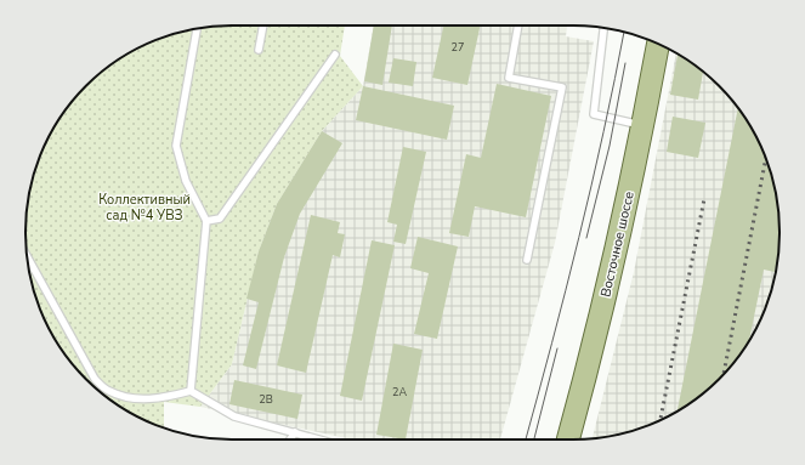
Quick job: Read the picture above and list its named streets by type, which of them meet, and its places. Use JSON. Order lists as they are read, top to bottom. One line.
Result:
{"streets":{"main road":["Восточное шоссе"]},"parks":["Коллективный сад №4 УВЗ"],"house_numbers":["27","2А","2В"]}
